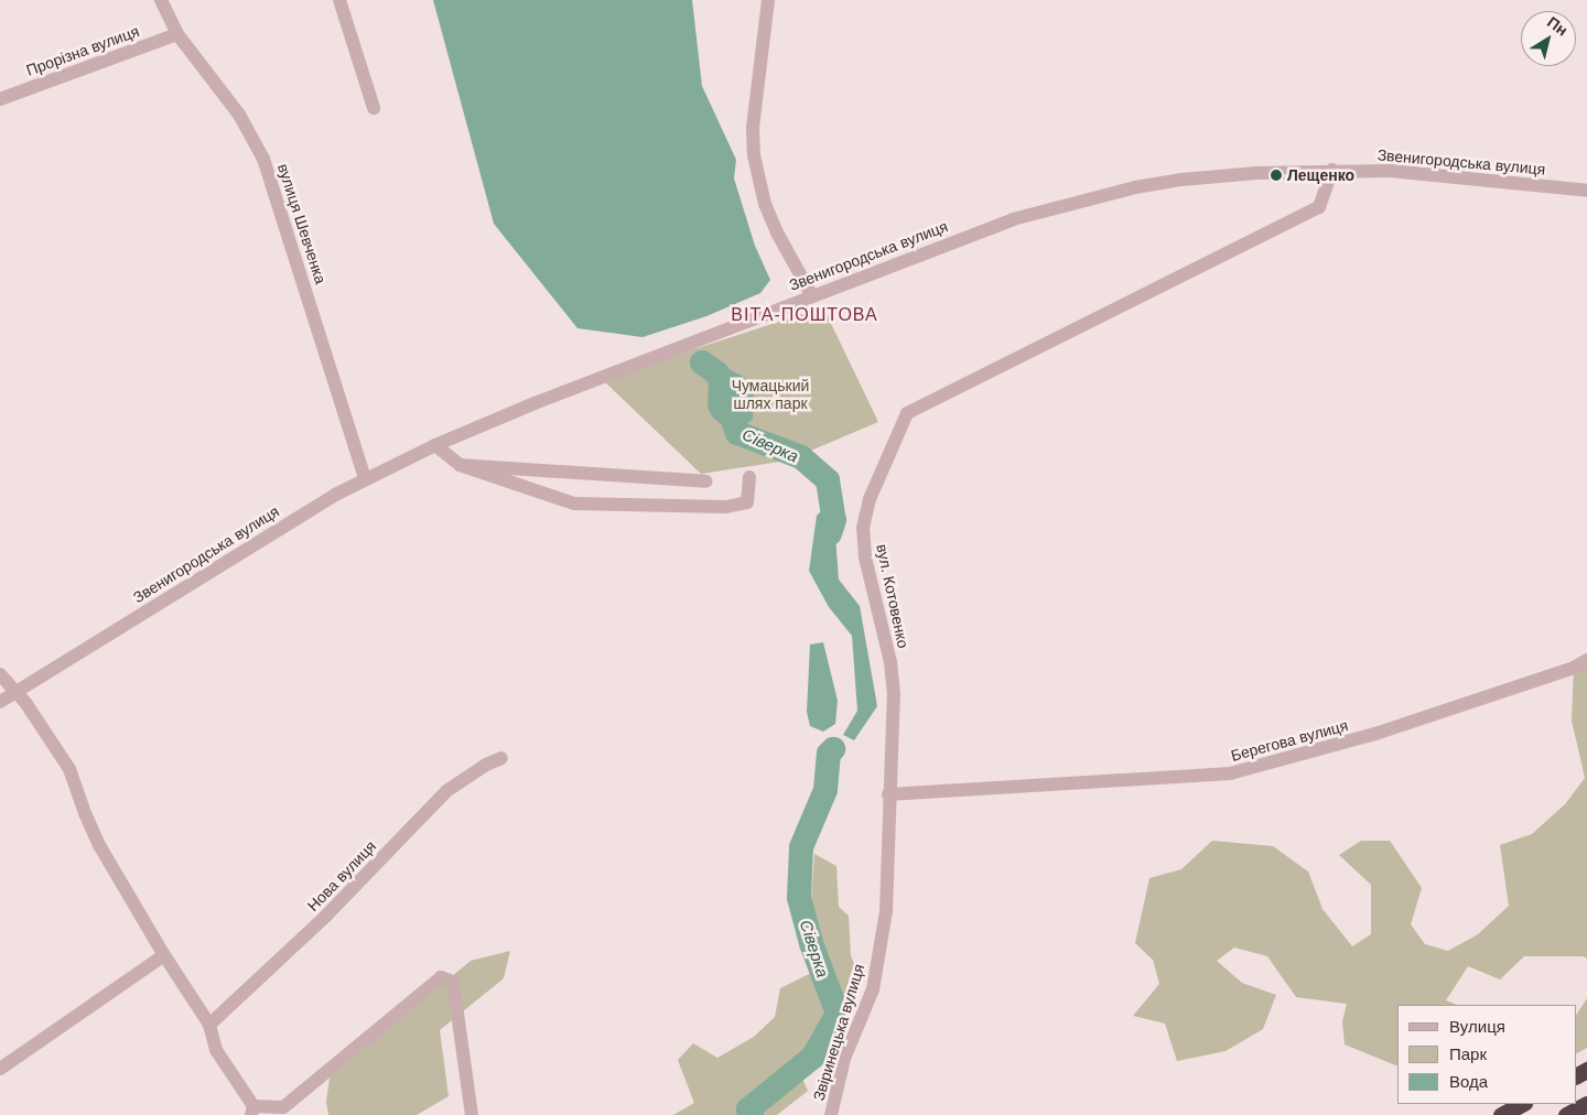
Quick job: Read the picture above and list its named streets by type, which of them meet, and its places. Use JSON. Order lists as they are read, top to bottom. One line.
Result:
{"streets":{"street":["Прорізна вулиця","Звенигородська вулиця","вулиця Шевченка","вул. Котовенко","Берегова вулиця","Нова вулиця","Звіринецька вулиця"]},"crossings":[["Прорізна вулиця","вулиця Шевченка"],["Звенигородська вулиця","вулиця Шевченка"],["Звенигородська вулиця","вул. Котовенко"],["вул. Котовенко","Берегова вулиця"],["вул. Котовенко","Звіринецька вулиця"],["Берегова вулиця","Звіринецька вулиця"]],"districts":["ВІТА-ПОШТОВА"],"water":["Сіверка"],"parks":["Чумацький шлях парк"],"places":["Лещенко"],"legend":["Вулиця","Парк","Вода"],"north":"top right"}
